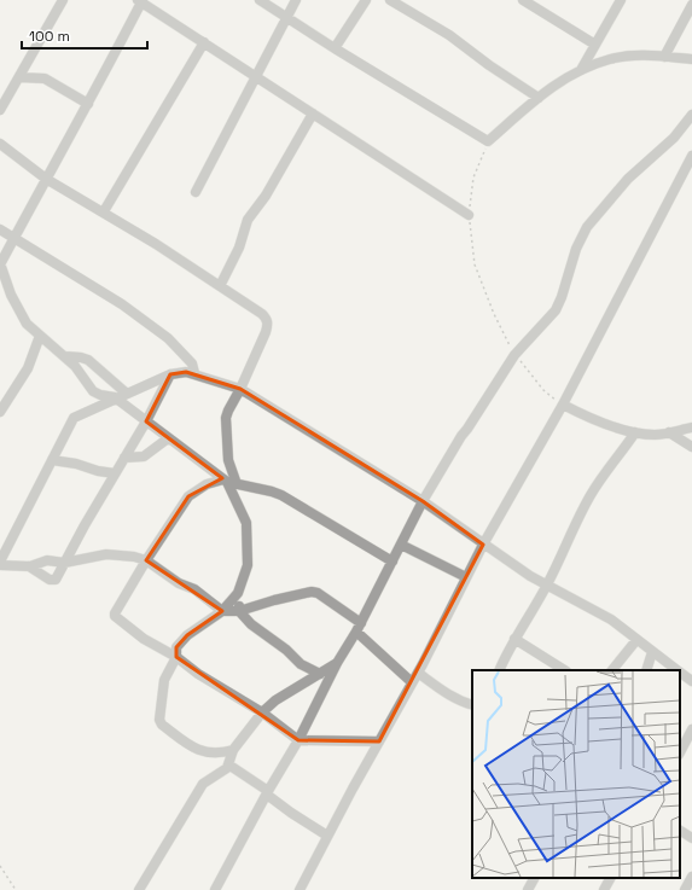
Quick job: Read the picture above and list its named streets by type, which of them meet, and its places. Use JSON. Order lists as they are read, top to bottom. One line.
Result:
{"scale_bar":"100 m"}
